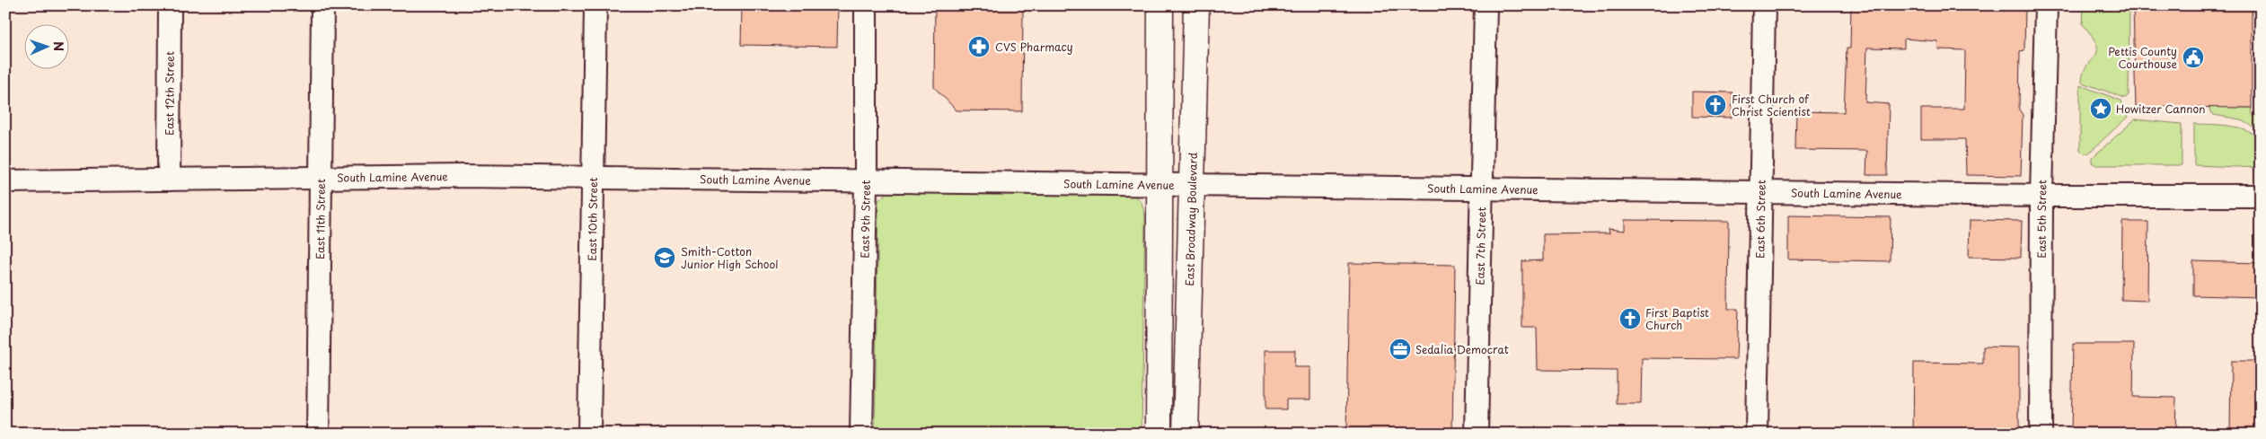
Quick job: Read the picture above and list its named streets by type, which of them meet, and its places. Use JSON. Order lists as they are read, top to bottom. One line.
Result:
{"streets":{"highway":["East Broadway Boulevard"],"street":["East 12th Street","South Lamine Avenue","East 11th Street","East 10th Street","East 5th Street","East 9th Street","East 6th Street","East 7th Street"]},"crossings":[["East 12th Street","South Lamine Avenue"],["South Lamine Avenue","East 11th Street"],["South Lamine Avenue","East 10th Street"],["South Lamine Avenue","East 5th Street"],["South Lamine Avenue","East 9th Street"],["South Lamine Avenue","East Broadway Boulevard"],["South Lamine Avenue","East 6th Street"],["South Lamine Avenue","East 7th Street"]],"places":{"pharmacy":["CVS Pharmacy"],"public building":["Pettis County Courthouse"],"church":["First Church of Christ Scientist","First Baptist Church"],"place":["Howitzer Cannon"],"school or university":["Smith-Cotton Junior High School"],"office":["Sedalia Democrat"]},"north":"right"}
